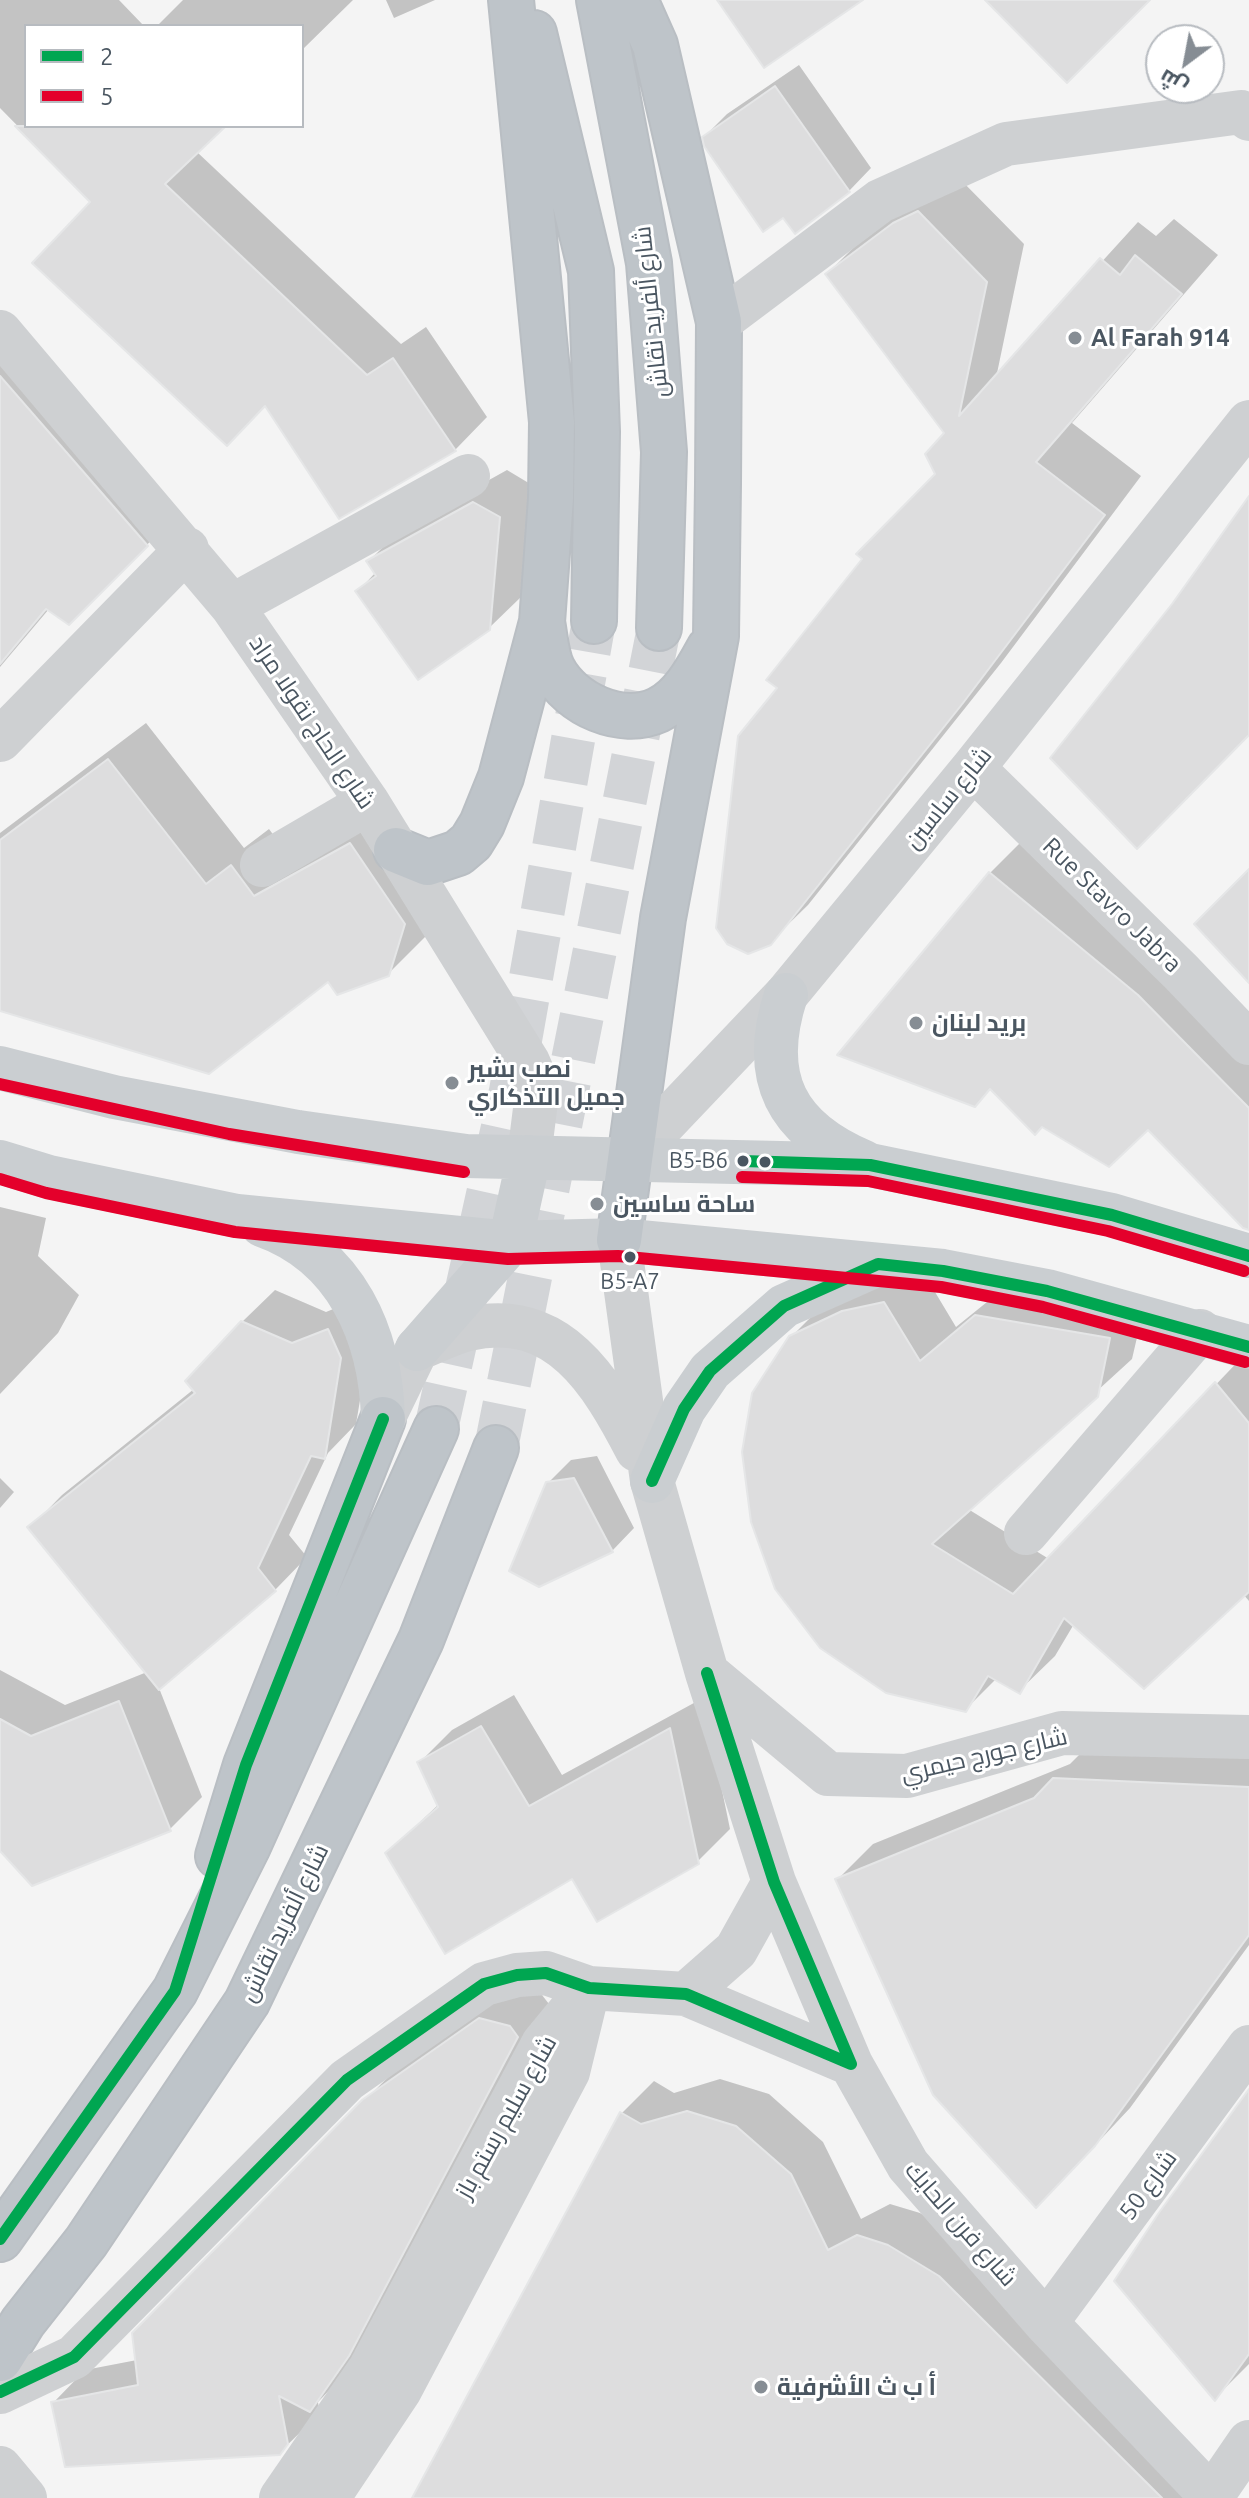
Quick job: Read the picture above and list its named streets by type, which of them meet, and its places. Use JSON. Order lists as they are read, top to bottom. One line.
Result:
{"streets":{"highway":["شارع ألفريد نقاش"],"street":["شارع الحاج نقولا مراد","شارع ساسين","Rue Stavro Jabra","شارع جورج حيمري","شارع سليم رستم باز","شارع 50","شارع فرن الحايك"]},"crossings":[["شارع ساسين","Rue Stavro Jabra"],["شارع جورج حيمري","شارع فرن الحايك"],["شارع 50","شارع فرن الحايك"]],"places":["Al Farah 914","بريد لبنان","نصب بشير جميل التذكاري","B5-B6","ساحة ساسين","B5-A7","أ ب ث الأشرفية"],"lines":["transit line 5","transit line 2"],"legend":["2","5"],"north":"bottom left"}
